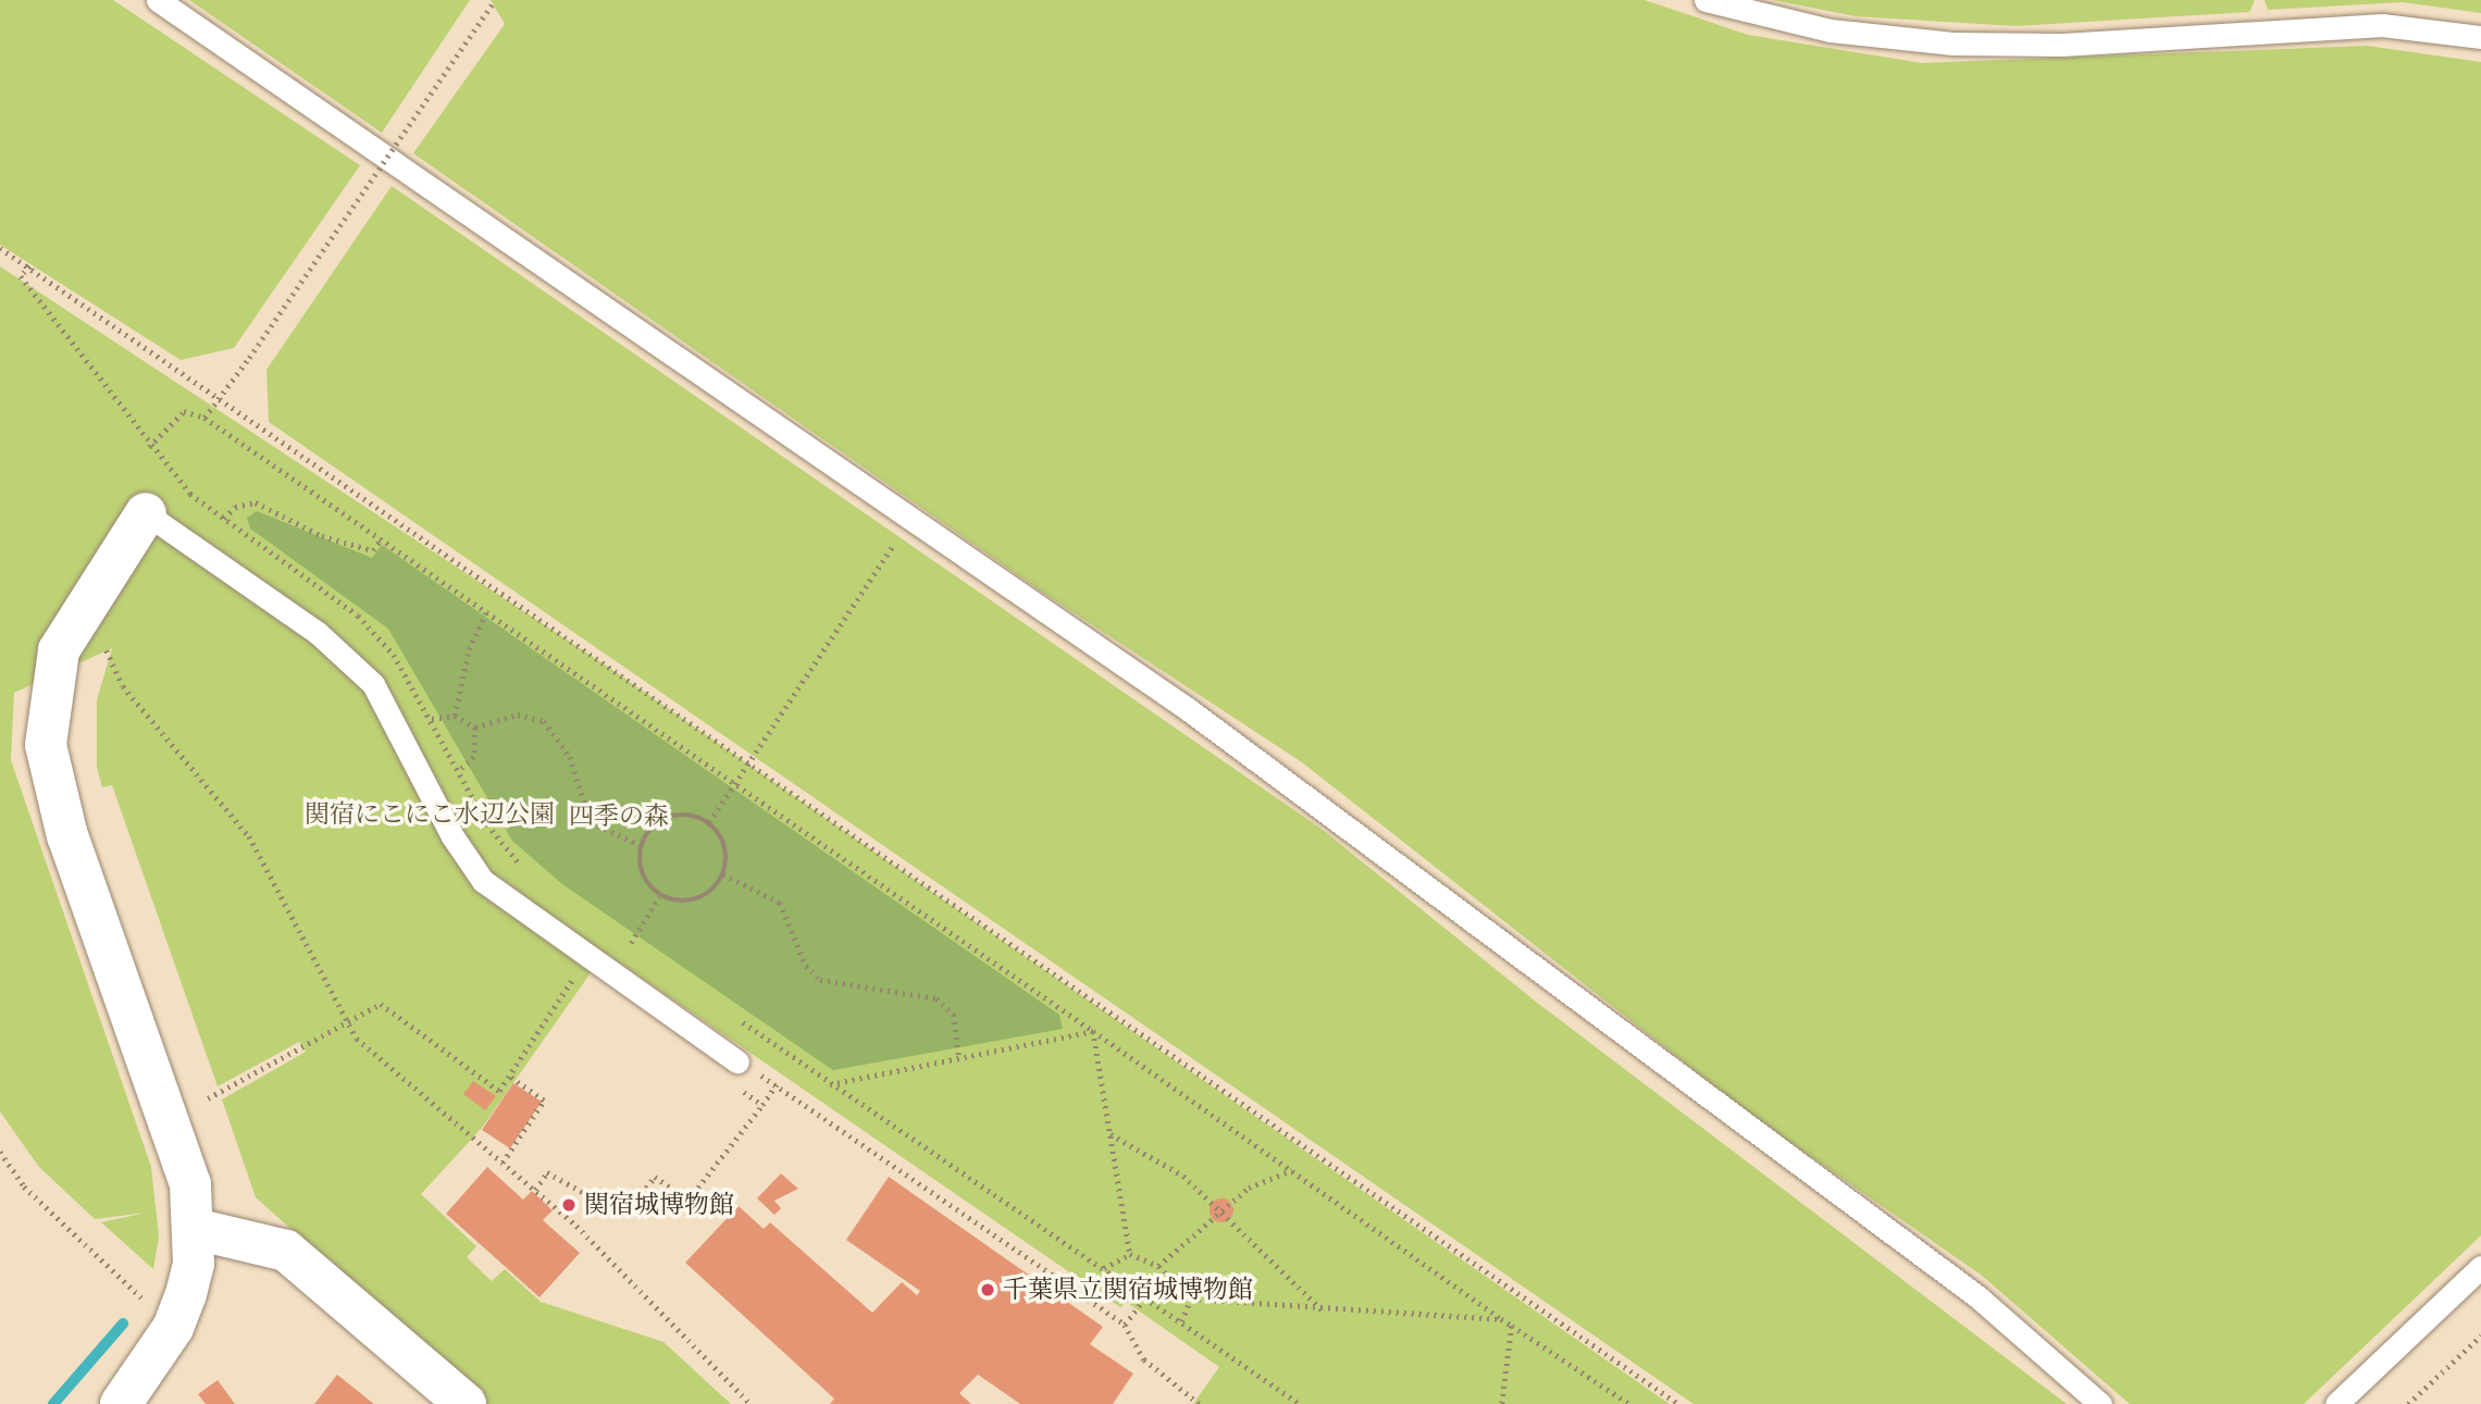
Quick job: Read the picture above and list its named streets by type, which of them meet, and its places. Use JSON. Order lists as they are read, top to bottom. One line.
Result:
{"parks":["関宿にこにこ水辺公園","四季の森"],"places":["関宿城博物館","千葉県立関宿城博物館"]}
